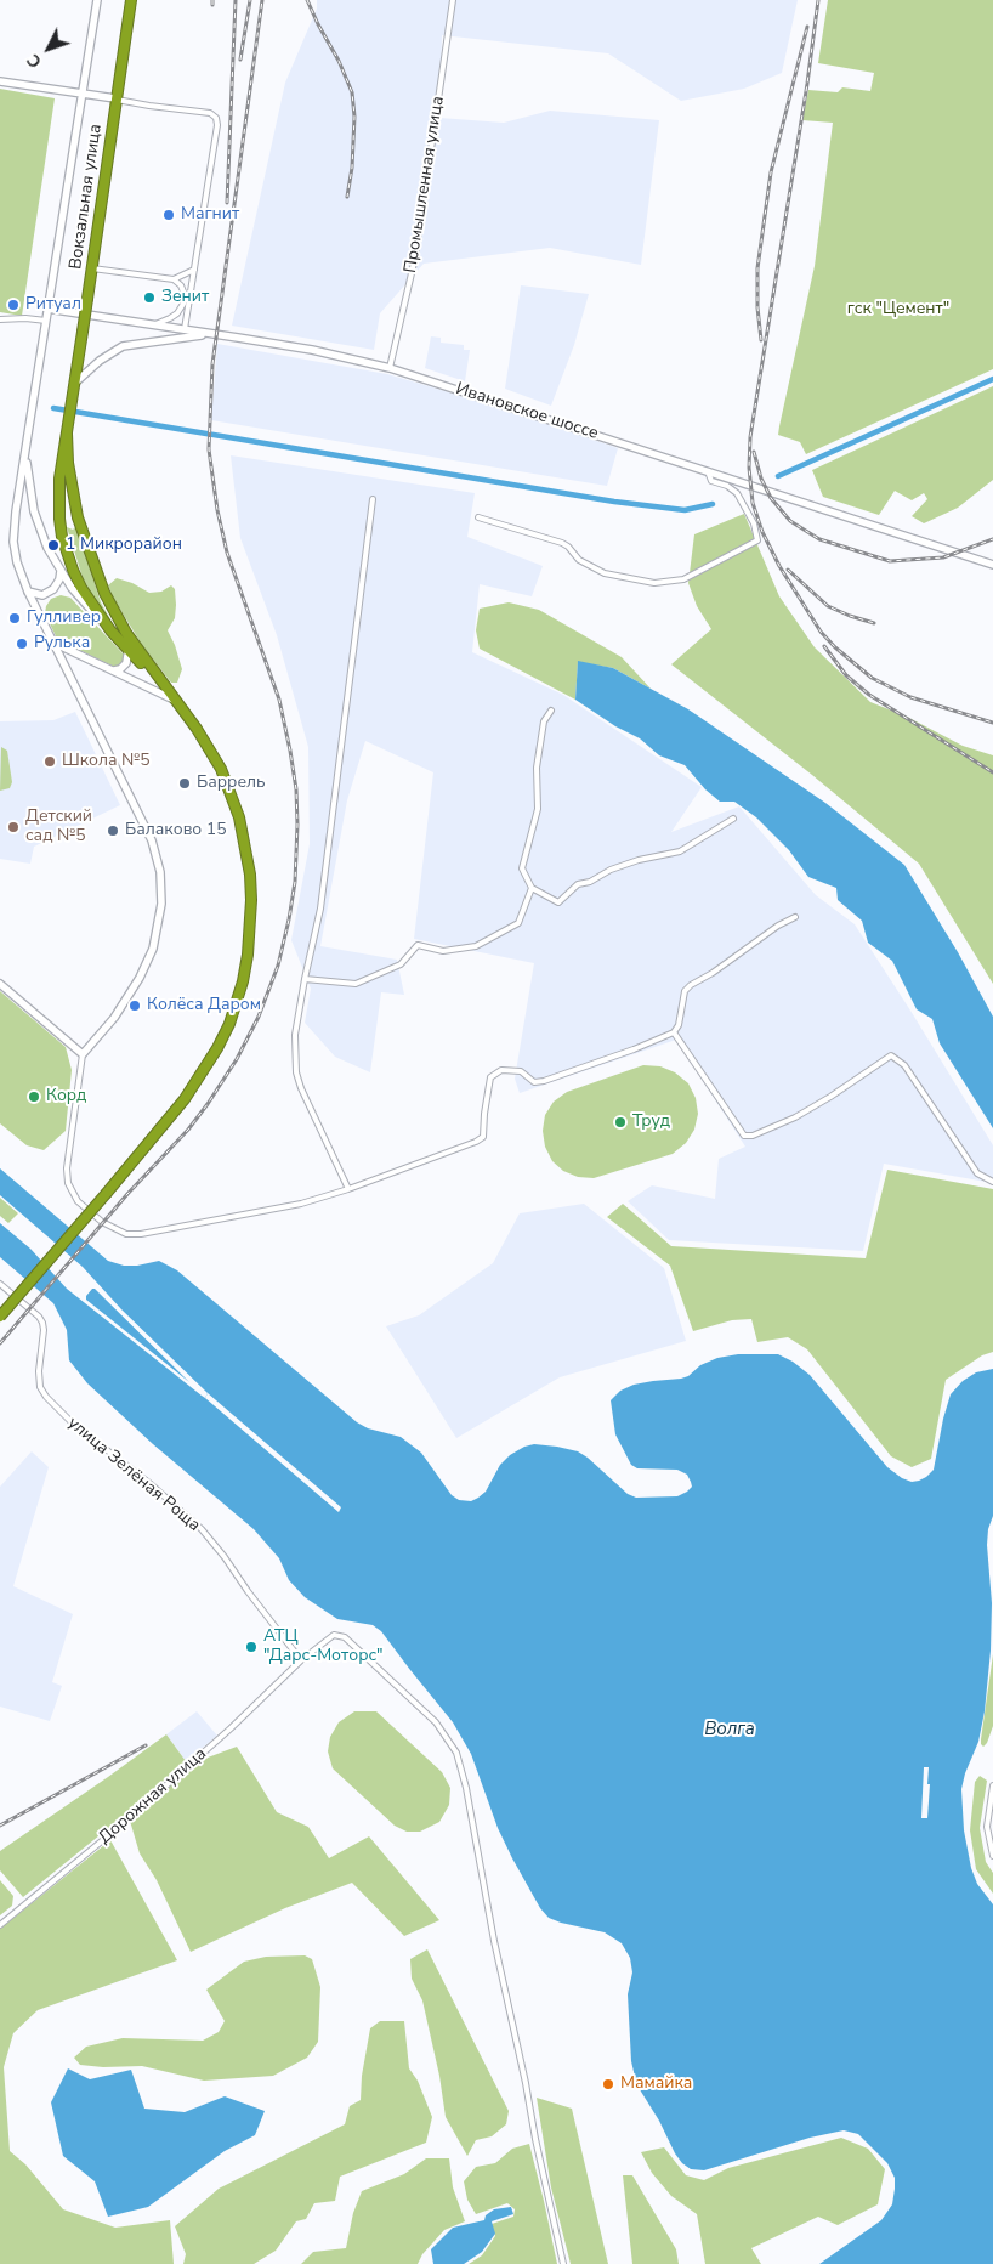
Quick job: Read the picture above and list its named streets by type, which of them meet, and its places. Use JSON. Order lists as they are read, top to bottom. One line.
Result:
{"streets":{"highway":["Вокзальная улица"],"street":["Промышленная улица","Ивановское шоссе","улица Зелёная Роща","Дорожная улица"]},"crossings":[["Промышленная улица","Ивановское шоссе"],["улица Зелёная Роща","Дорожная улица"]],"water":["Волга"],"parks":["гск \"Цемент\""],"places":["Магнит","Зенит","Ритуал","1 Микрорайон","Гулливер","Рулька","Школа №5","Баррель","Детский сад №5","Балаково 15","Колёса Даром","Корд","Труд","АТЦ \"Дарс-Моторс\"","Мамайка"],"north":"bottom left"}
